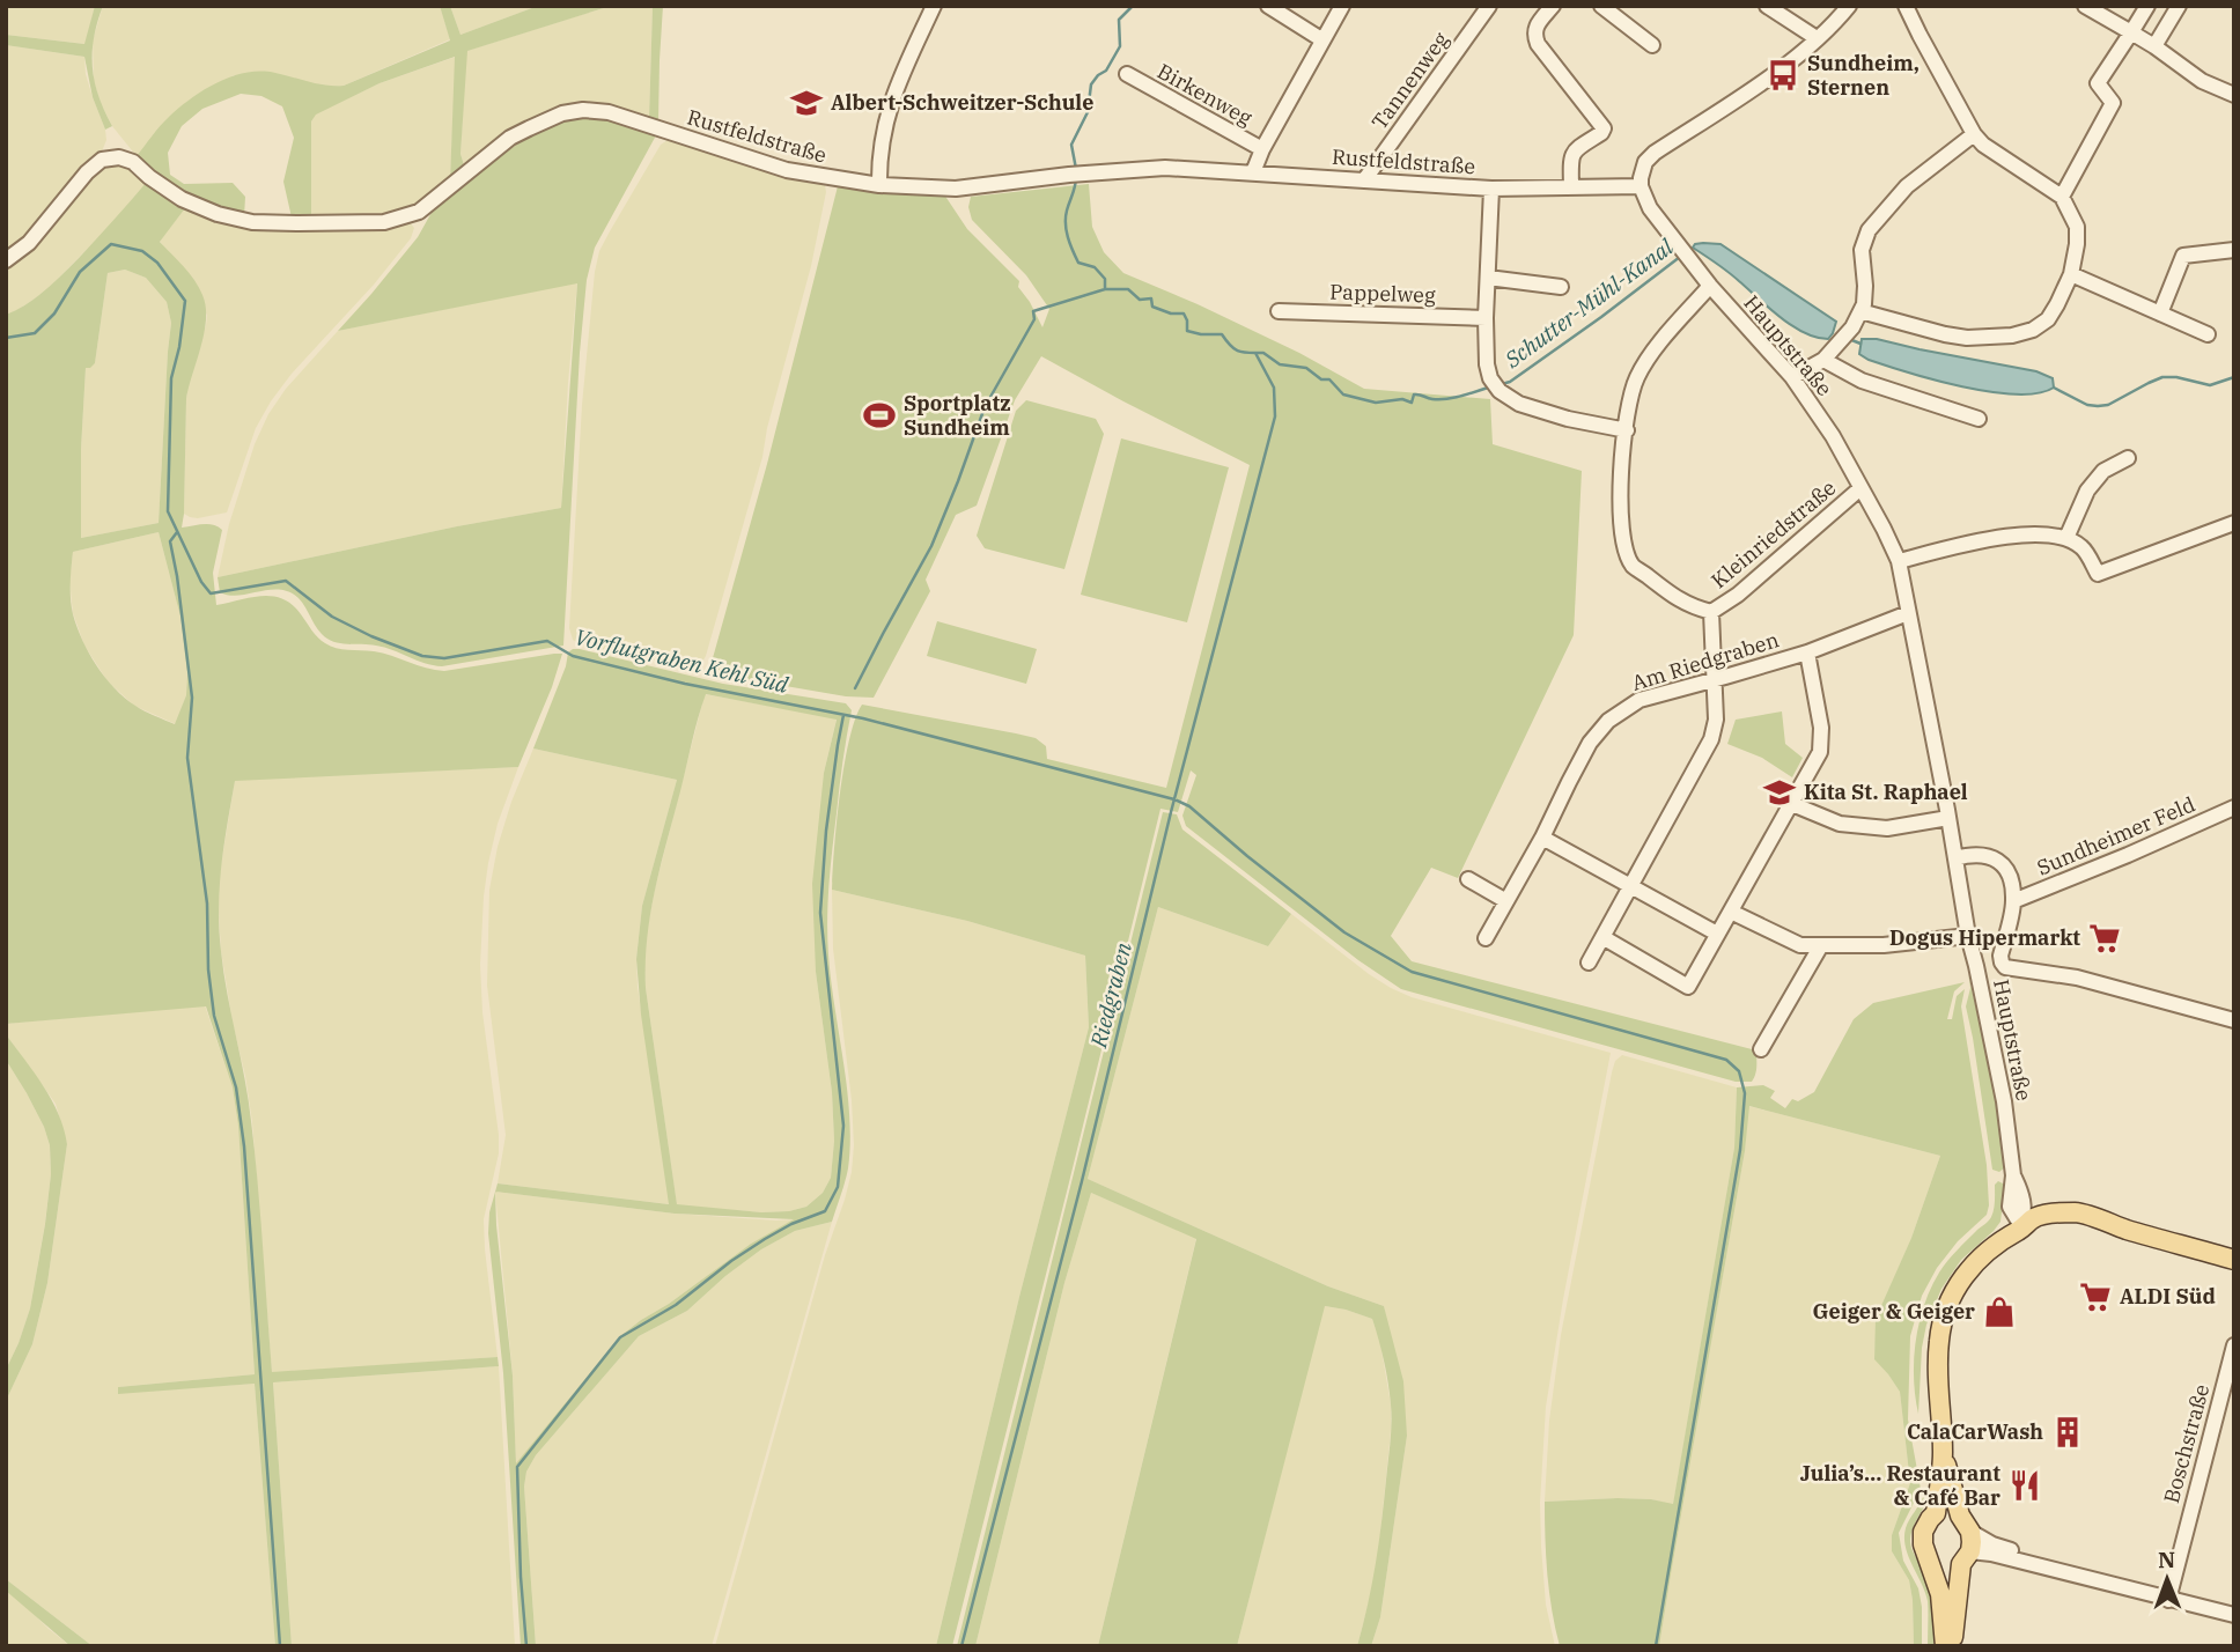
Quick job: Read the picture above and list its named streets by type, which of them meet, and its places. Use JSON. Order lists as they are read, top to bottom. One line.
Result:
{"streets":{"street":["Tannenweg","Birkenweg","Rustfeldstraße","Pappelweg","Hauptstraße","Kleinriedstraße","Am Riedgraben","Sundheimer Feld","Boschstraße"]},"crossings":[["Tannenweg","Rustfeldstraße"],["Rustfeldstraße","Hauptstraße"],["Hauptstraße","Kleinriedstraße"],["Hauptstraße","Am Riedgraben"],["Kleinriedstraße","Am Riedgraben"]],"water":["Schutter-Mühl-Kanal","Vorflutgraben Kehl Süd","Riedgraben"],"places":{"bus stop":["Sundheim, Sternen"],"school or university":["Albert-Schweitzer-Schule","Kita St. Raphael"],"sports":["Sportplatz Sundheim"],"supermarket":["Dogus Hipermarkt","ALDI Süd"],"shop":["Geiger & Geiger"],"building":["CalaCarWash"],"restaurant":["Julia’s… Restaurant & Café Bar"]},"north":"top"}
